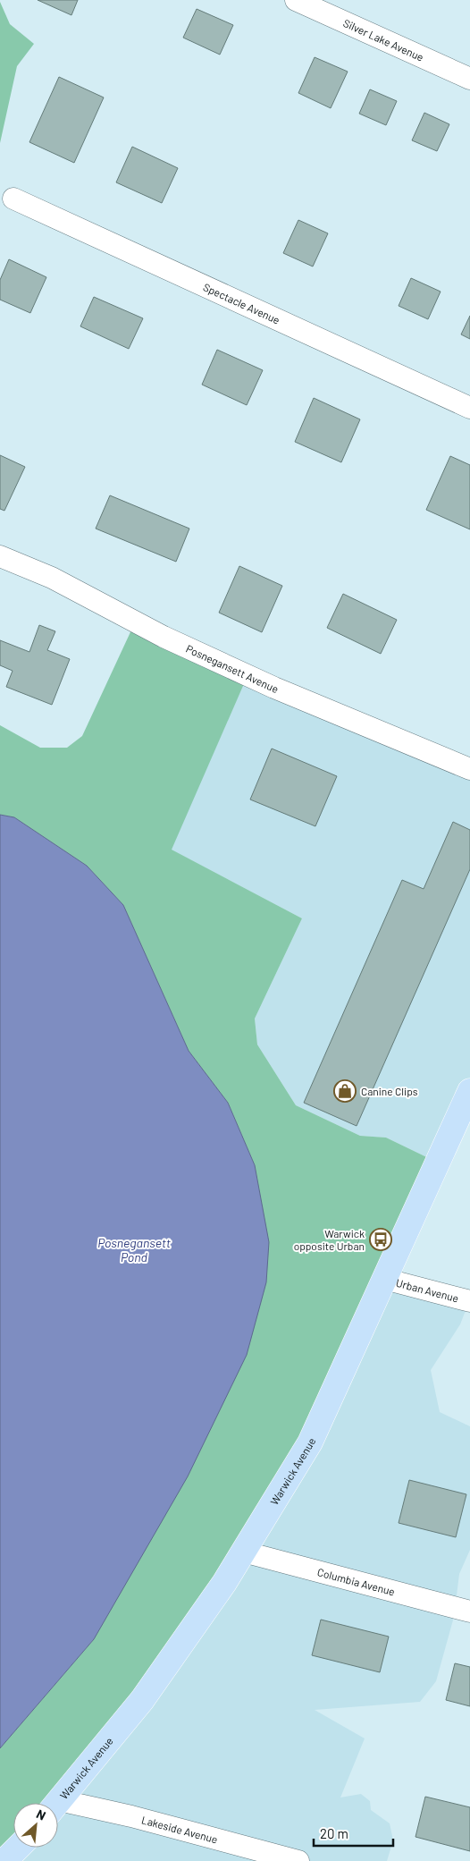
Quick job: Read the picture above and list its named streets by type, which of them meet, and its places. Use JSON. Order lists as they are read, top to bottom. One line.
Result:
{"streets":{"main road":["Warwick Avenue"],"street":["Silver Lake Avenue","Spectacle Avenue","Posnegansett Avenue","Urban Avenue","Columbia Avenue","Lakeside Avenue"]},"crossings":[["Urban Avenue","Warwick Avenue"],["Warwick Avenue","Columbia Avenue"]],"water":["Posnegansett Pond"],"places":{"shop":["Canine Clips"],"bus stop":["Warwick opposite Urban"]},"scale_bar":"20 m","north":"top right"}
